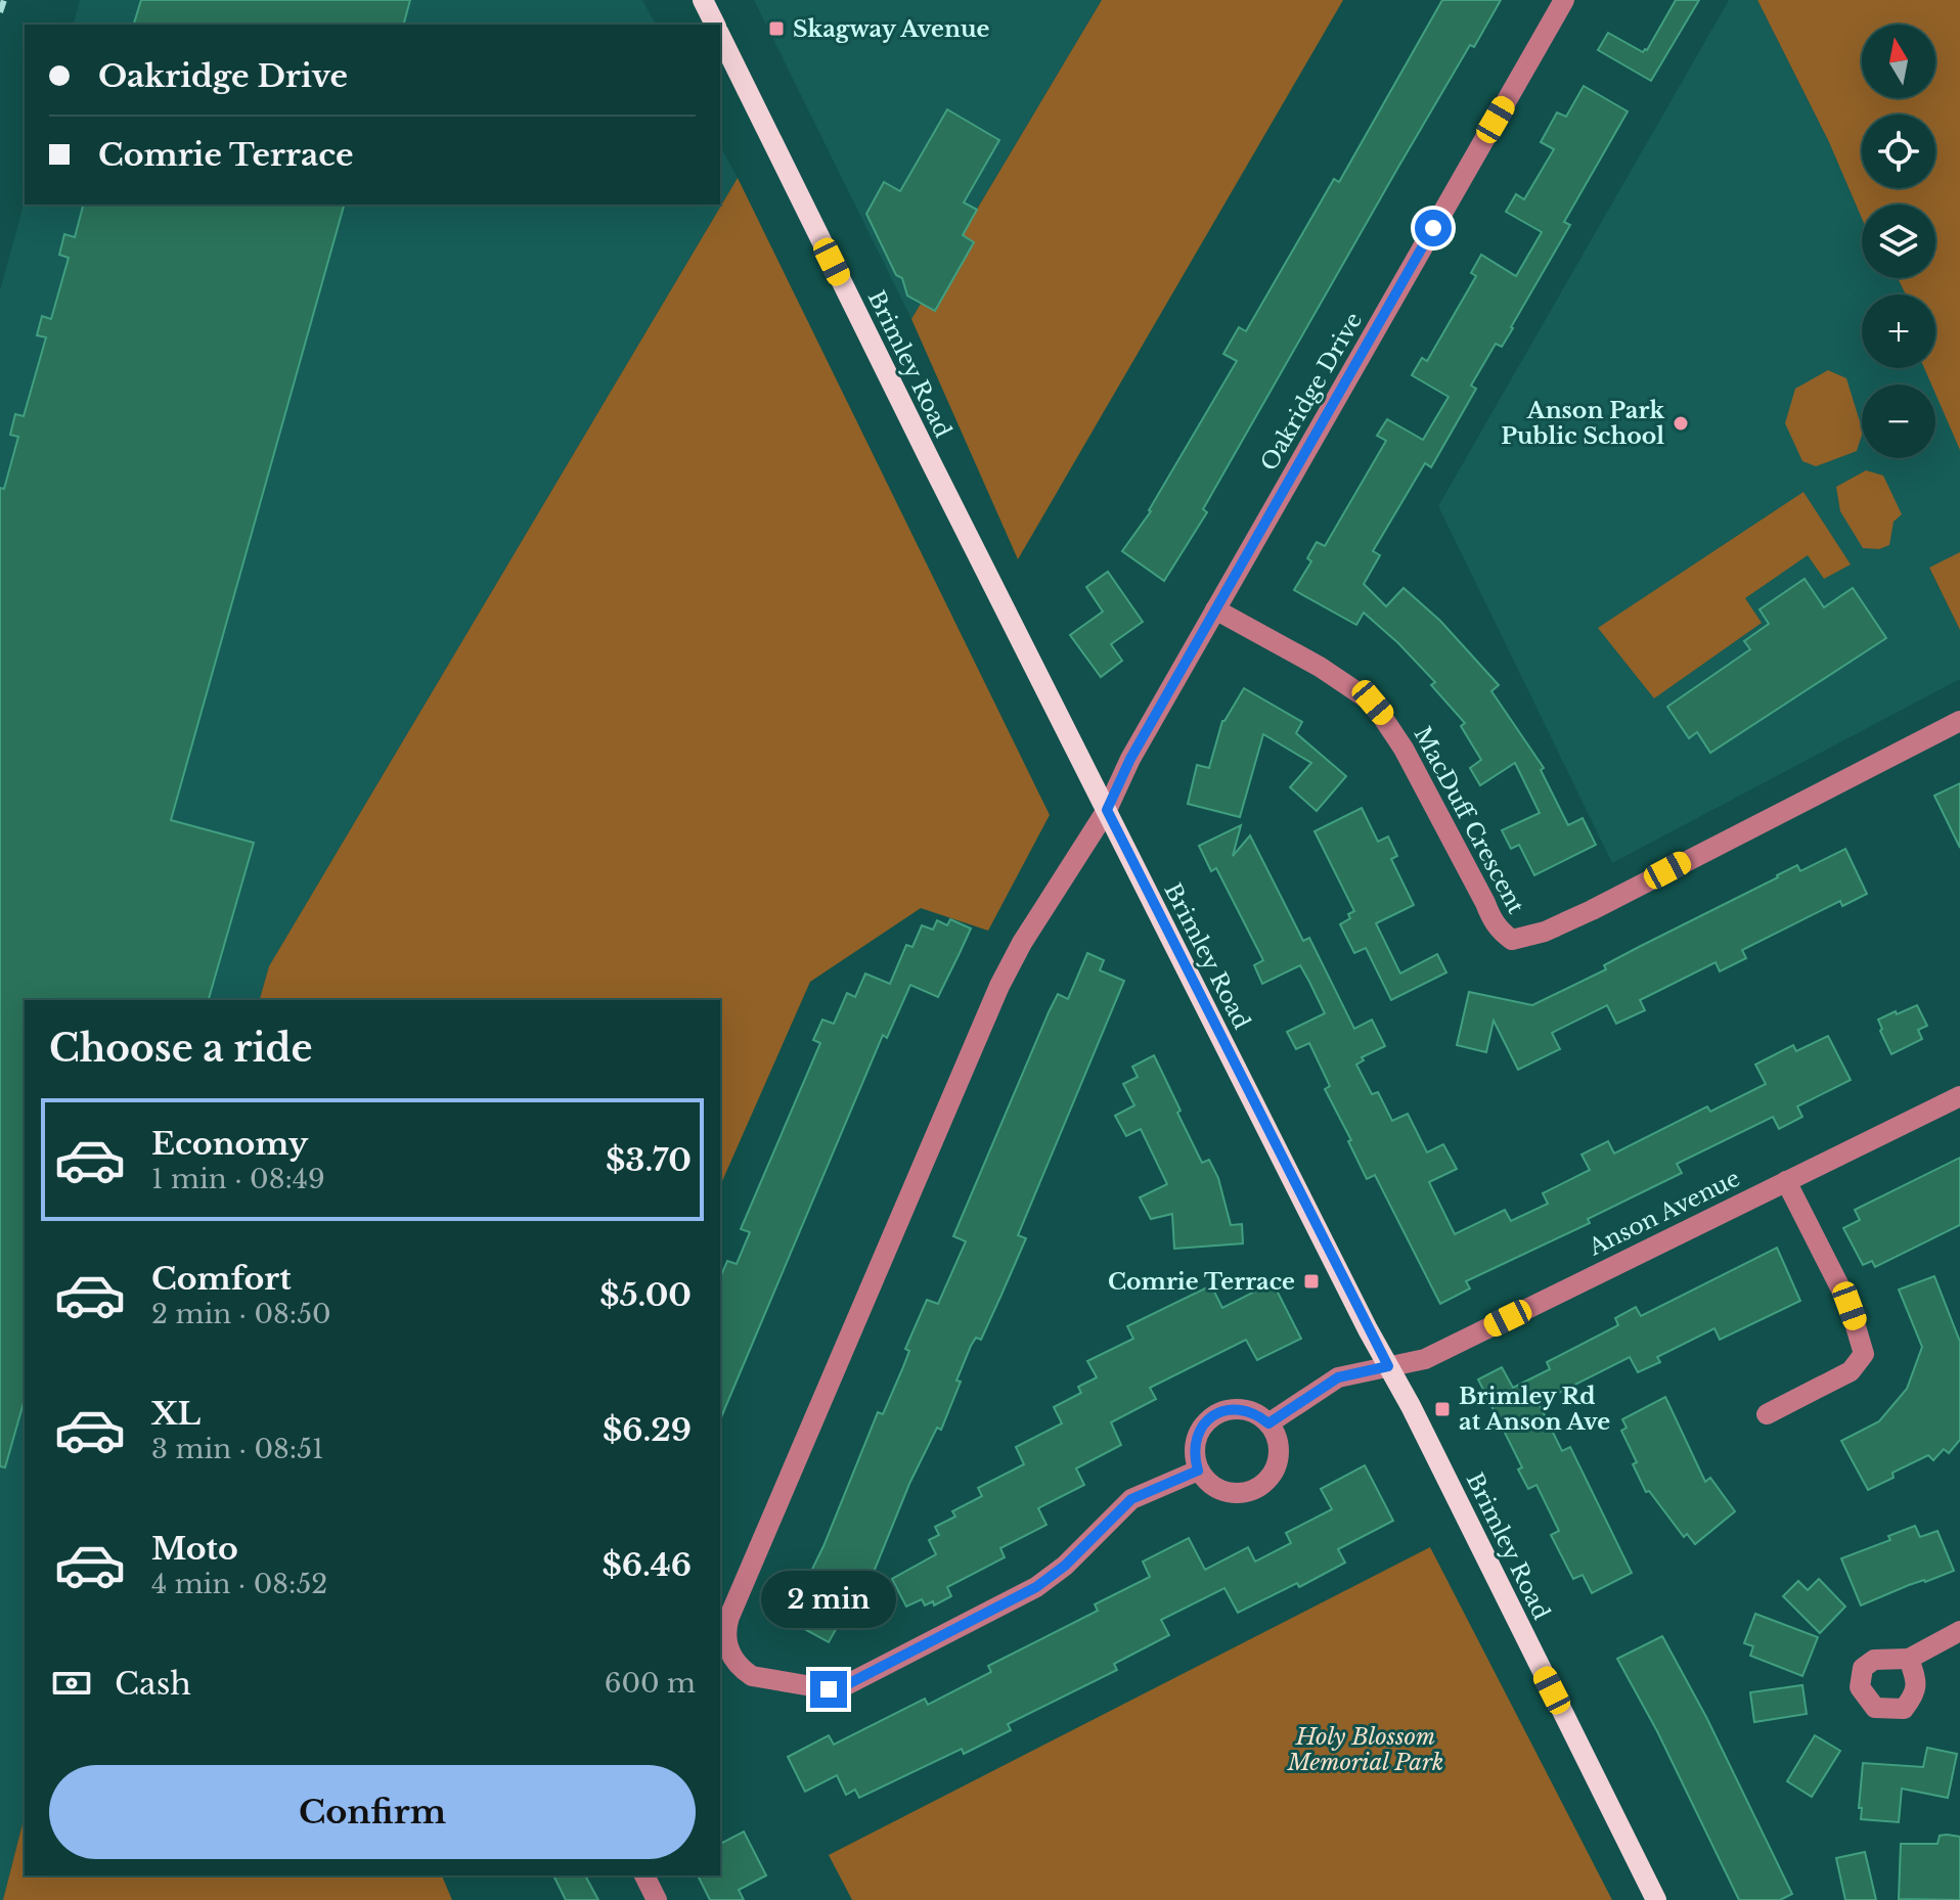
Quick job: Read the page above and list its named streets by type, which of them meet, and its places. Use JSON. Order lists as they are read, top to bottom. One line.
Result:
{"streets":{"main road":["Brimley Road"],"street":["Oakridge Drive","MacDuff Crescent","Anson Avenue"]},"crossings":[["Brimley Road","Oakridge Drive"],["Brimley Road","Anson Avenue"],["Oakridge Drive","MacDuff Crescent"]],"parks":["Holy Blossom Memorial Park"],"places":{"transit":["Skagway Avenue","Comrie Terrace","Brimley Rd at Anson Ave"],"other":["Anson Park Public School"]},"north":"top","page":{"map_buttons":["+","−"],"banner":["Oakridge Drive","Comrie Terrace"],"heading":"Choose a ride","list":[{"name":"Economy","note":"1 min · 08:49","value":"$3.70"},{"name":"Comfort","note":"2 min · 08:50","value":"$5.00"},{"name":"XL","note":"3 min · 08:51","value":"$6.29"},{"name":"Moto","note":"4 min · 08:52","value":"$6.46"}],"bubble":"2 min","pay":["Cash","600 m"],"buttons":"Confirm"}}
